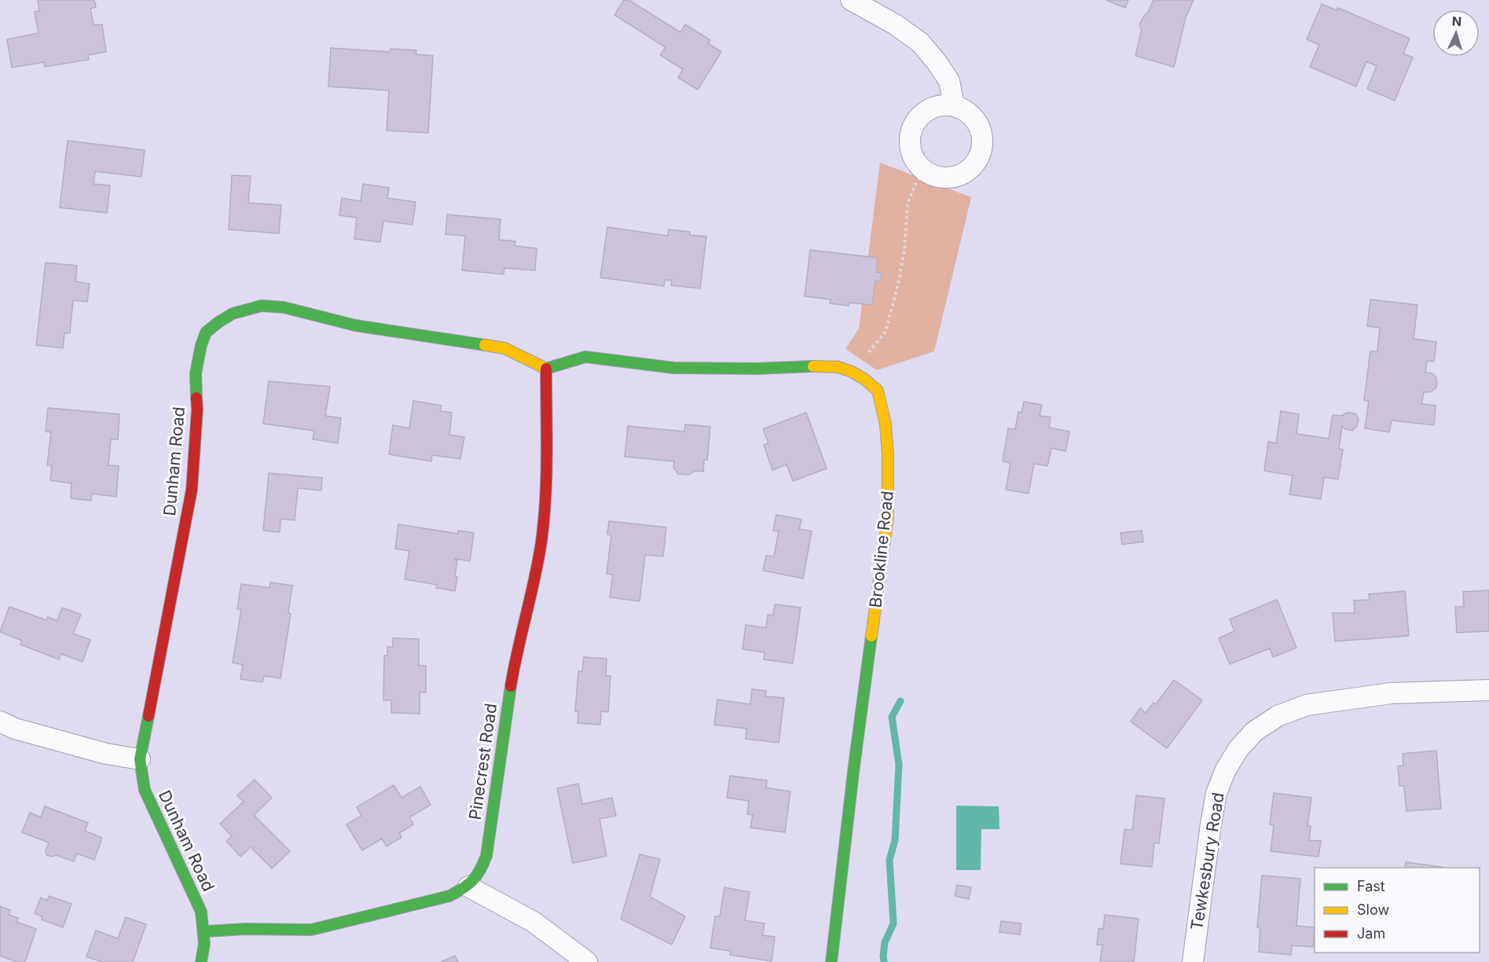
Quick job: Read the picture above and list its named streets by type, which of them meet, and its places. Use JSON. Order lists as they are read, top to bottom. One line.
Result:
{"streets":{"street":["Dunham Road","Brookline Road","Pinecrest Road","Tewkesbury Road"]},"crossings":[["Dunham Road","Brookline Road"],["Dunham Road","Pinecrest Road"],["Brookline Road","Pinecrest Road"]],"legend":["Fast","Slow","Jam"],"north":"top"}
